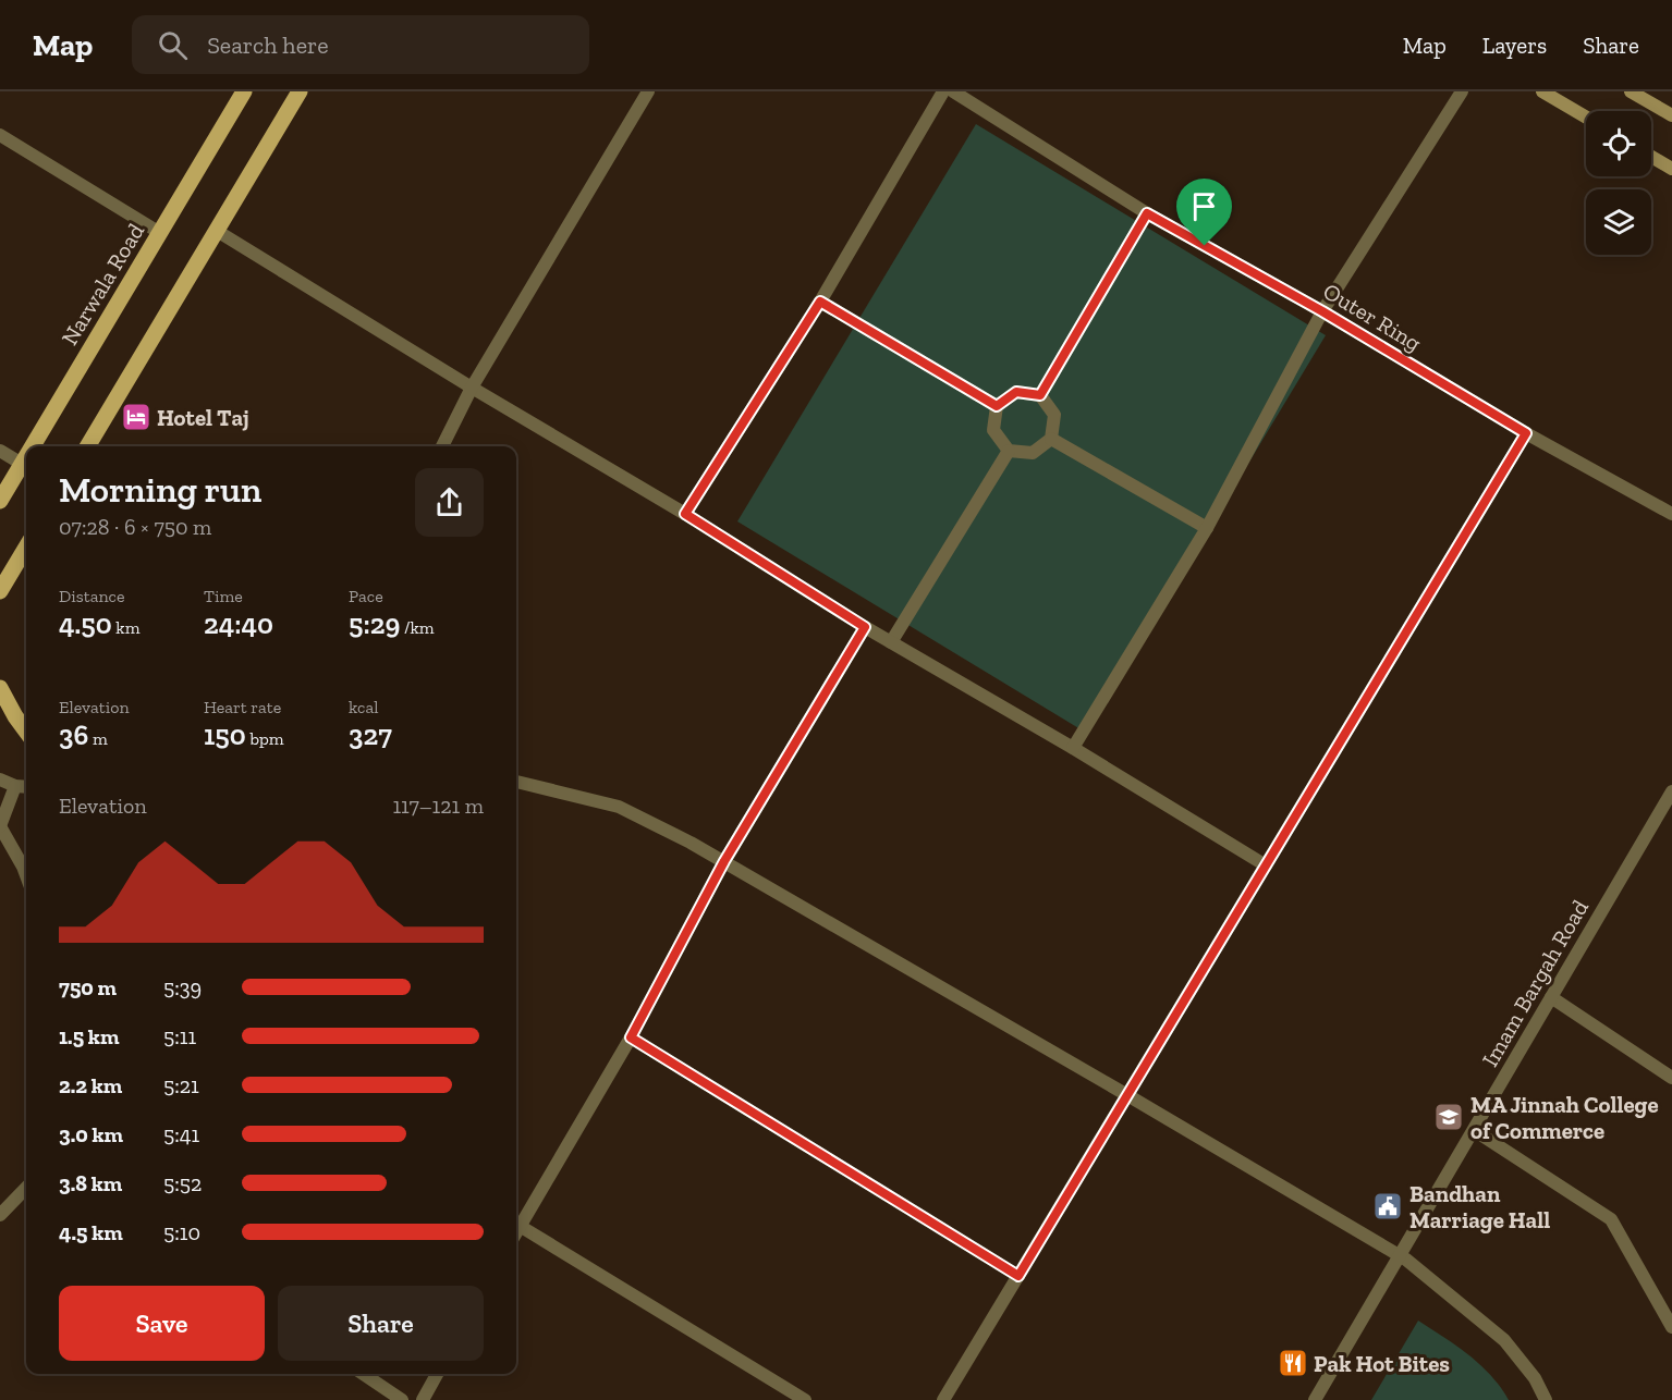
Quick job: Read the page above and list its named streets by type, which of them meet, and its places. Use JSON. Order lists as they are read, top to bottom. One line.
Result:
{"streets":{"main road":["Narwala Road"],"street":["Outer Ring","Imam Bargah Road"]},"places":{"hotel":["Hotel Taj"],"school or university":["MA Jinnah College of Commerce"],"public building":["Bandhan Marriage Hall"],"restaurant":["Pak Hot Bites"]},"page":{"header":"Map","search":"Search here","nav":["Map","Layers","Share"],"heading":["Morning run","07:28 · 6 × 750 m"],"stats":[["Distance","4.50 km"],["Time","24:40"],["Pace","5:29 /km"],["Elevation","36 m"],["Heart rate","150 bpm"],["kcal","327"]],"chart":["Elevation","117–121 m"],"list":[{"name":"750 m","note":"5:39"},{"name":"1.5 km","note":"5:11"},{"name":"2.2 km","note":"5:21"},{"name":"3.0 km","note":"5:41"},{"name":"3.8 km","note":"5:52"},{"name":"4.5 km","note":"5:10"}],"buttons":["Save","Share"]}}
